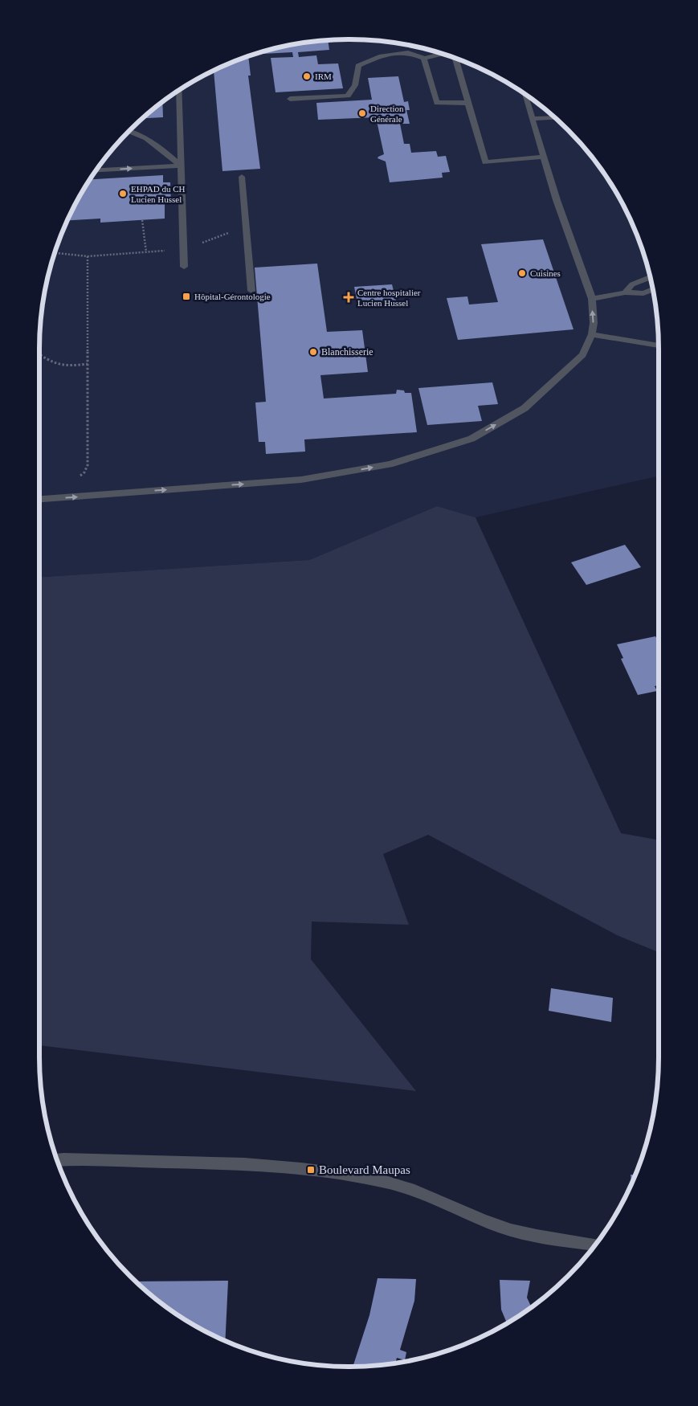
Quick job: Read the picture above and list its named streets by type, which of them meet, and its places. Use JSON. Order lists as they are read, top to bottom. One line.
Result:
{"places":{"other":["IRM","Direction Générale","EHPAD du CH Lucien Hussel","Cuisines","Blanchisserie"],"transit":["Hôpital-Gérontologie","Boulevard Maupas"],"health":["Centre hospitalier Lucien Hussel"]}}
